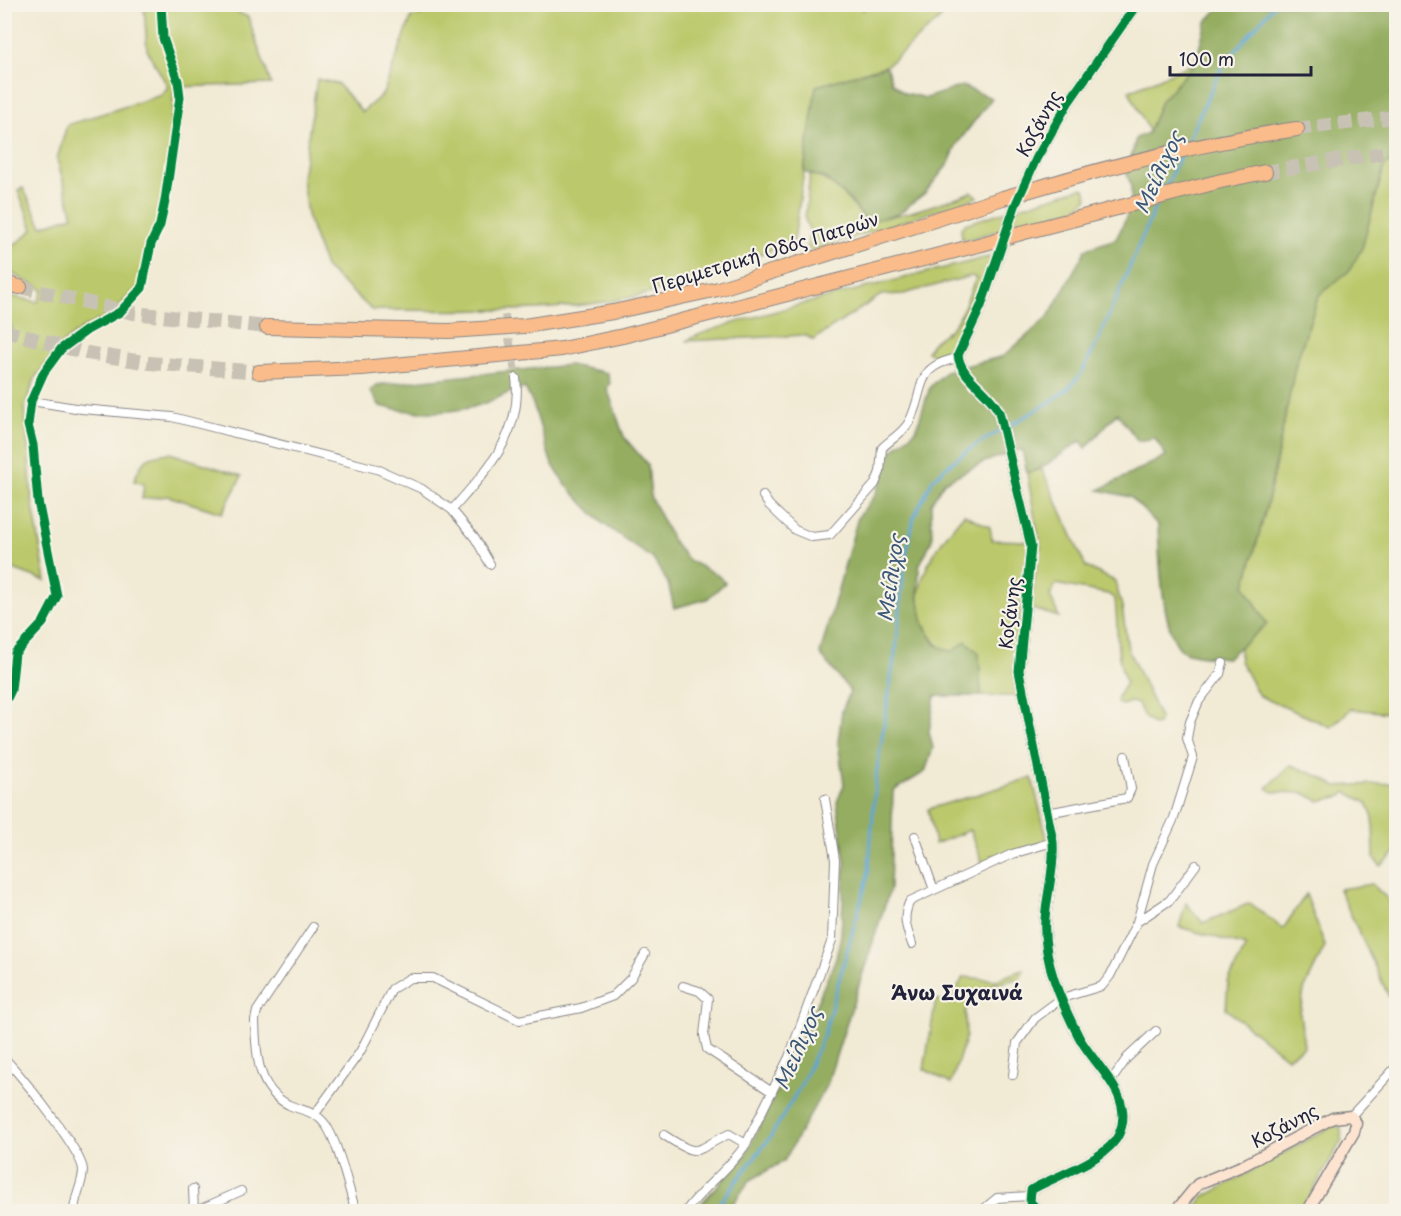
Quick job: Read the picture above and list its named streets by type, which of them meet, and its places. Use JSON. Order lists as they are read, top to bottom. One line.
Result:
{"streets":{"highway":["Περιμετρική Οδός Πατρών"],"street":["Κοζάνης"]},"districts":["Άνω Συχαινά"],"water":["Μείλιχος"],"scale_bar":"100 m"}
